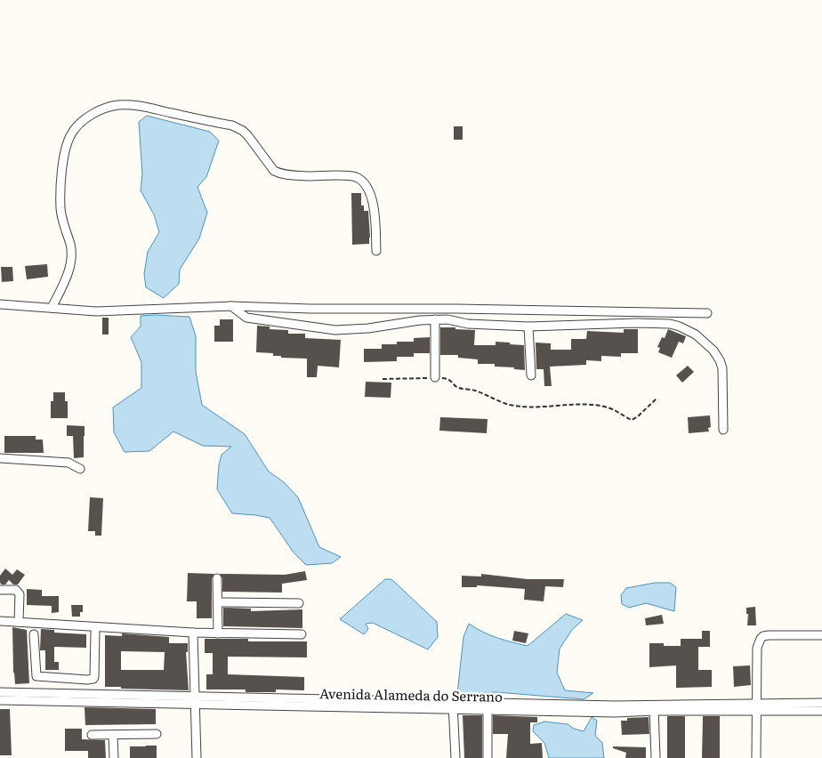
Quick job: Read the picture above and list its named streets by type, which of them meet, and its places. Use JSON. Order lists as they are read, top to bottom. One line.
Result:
{"streets":{"street":["Avenida Alameda do Serrano"]}}
